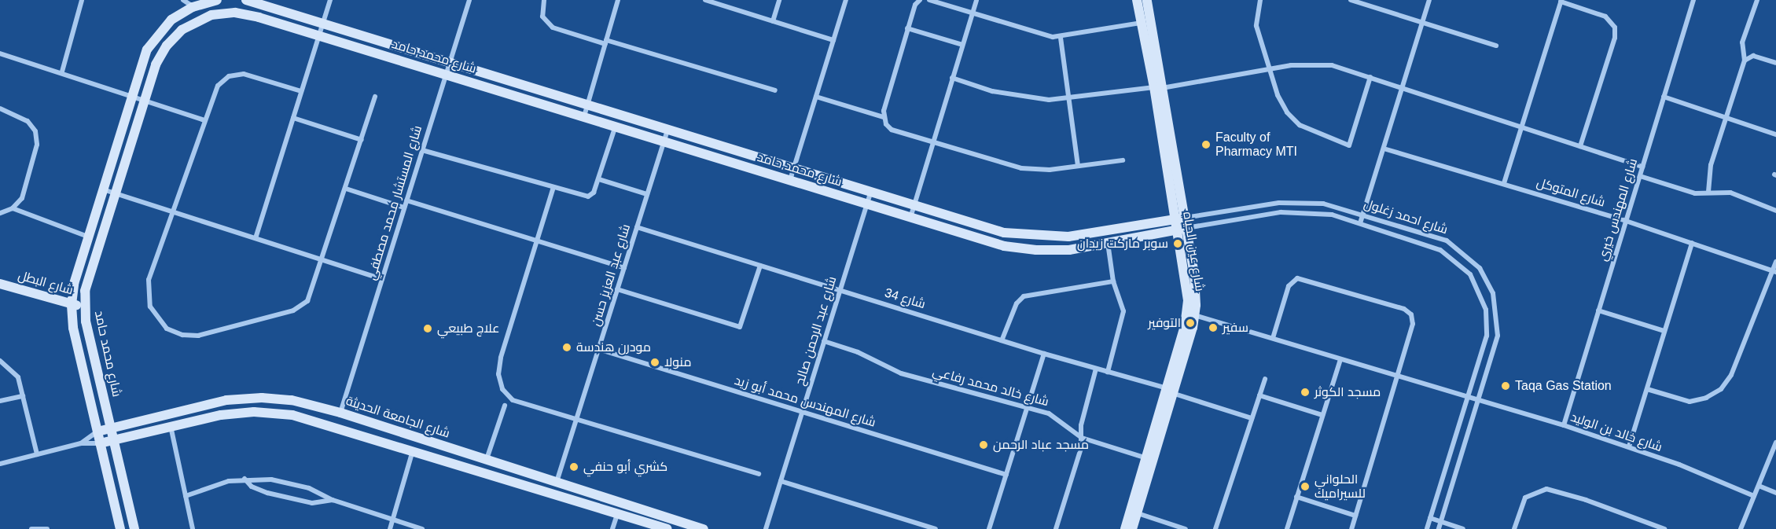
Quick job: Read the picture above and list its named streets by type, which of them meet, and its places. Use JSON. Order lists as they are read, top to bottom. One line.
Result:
{"streets":{"street":["شارع محمد حامد","شارع المتوكل","شارع المستشار محمد مصطفي","شارع المهندس خيري","شارع احمد زغلول","شارع عين الحياه","شارع عبد العزيز حسن","شارع البطل","شارع 34","شارع عبد الرحمن صالح","شارع خالد محمد رفاعي","شارع المهندس محمد أبو زيد","شارع الجامعة الحديثة","شارع خالد بن الوليد"]},"crossings":[["شارع محمد حامد","شارع المستشار محمد مصطفي"],["شارع محمد حامد","شارع احمد زغلول"],["شارع محمد حامد","شارع عين الحياه"],["شارع محمد حامد","شارع عبد العزيز حسن"],["شارع محمد حامد","شارع البطل"],["شارع محمد حامد","شارع عبد الرحمن صالح"],["شارع محمد حامد","شارع الجامعة الحديثة"],["شارع المتوكل","شارع المهندس خيري"],["شارع المستشار محمد مصطفي","شارع الجامعة الحديثة"],["شارع المهندس خيري","شارع خالد بن الوليد"],["شارع احمد زغلول","شارع عين الحياه"],["شارع احمد زغلول","شارع خالد بن الوليد"],["شارع عين الحياه","شارع 34"],["شارع عين الحياه","شارع خالد محمد رفاعي"],["شارع عين الحياه","شارع خالد بن الوليد"],["شارع عبد العزيز حسن","شارع 34"],["شارع عبد العزيز حسن","شارع المهندس محمد أبو زيد"],["شارع عبد العزيز حسن","شارع الجامعة الحديثة"],["شارع 34","شارع عبد الرحمن صالح"],["شارع عبد الرحمن صالح","شارع خالد محمد رفاعي"],["شارع عبد الرحمن صالح","شارع المهندس محمد أبو زيد"]],"places":["Faculty of Pharmacy MTI","سوبر ماركت زيدان","التوفير","سفير","علاج طبيعي","مودرن هندسة","منولا","Taqa Gas Station","مسجد الكوثر","مسجد عباد الرحمن","كشري أبو حنفي","الحلواني للسيراميك"]}
